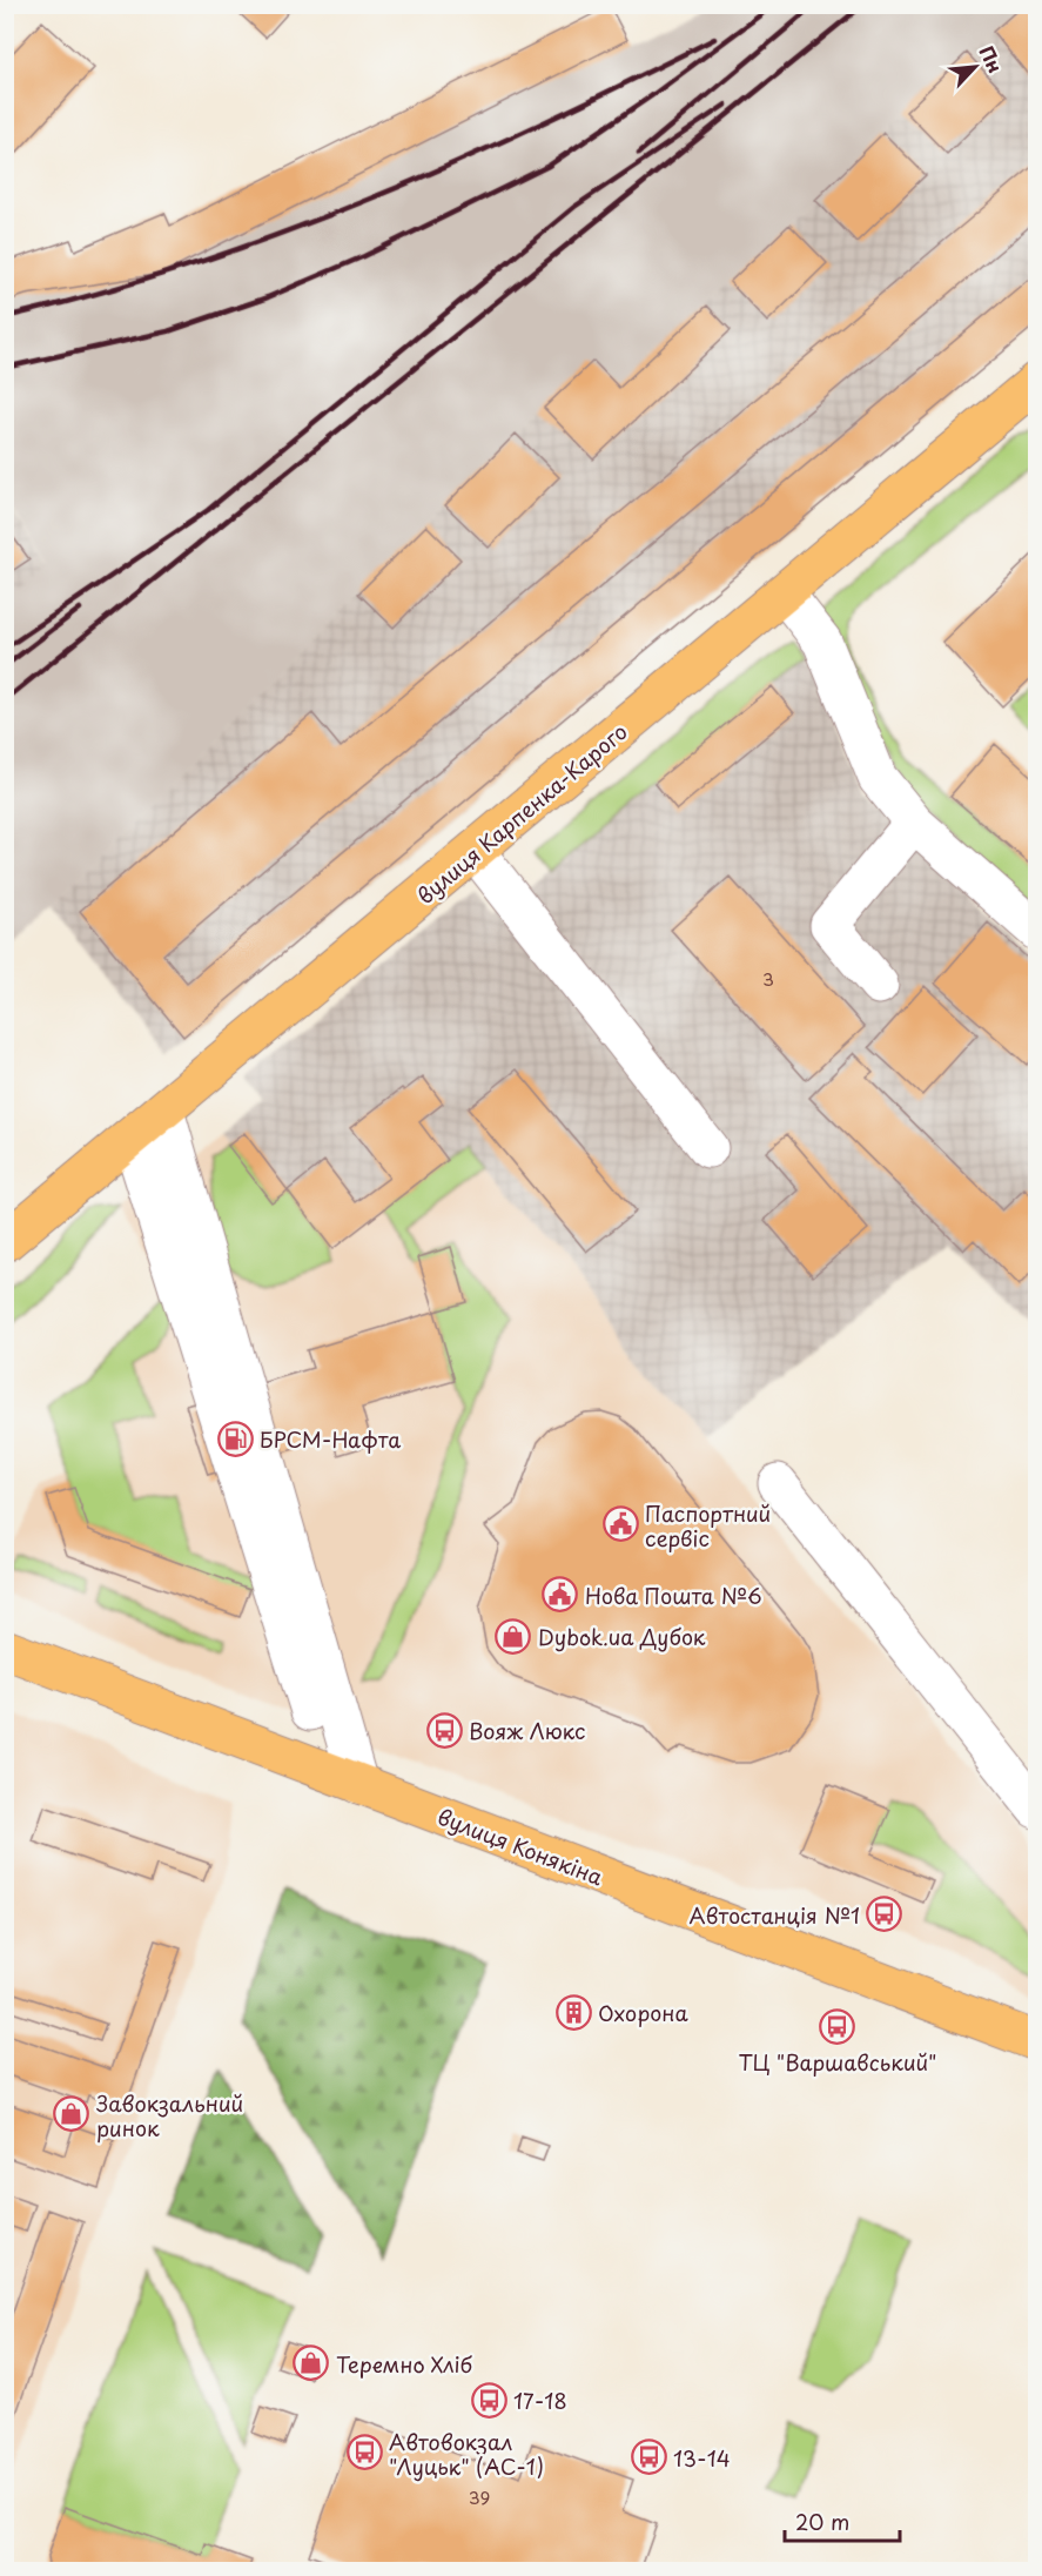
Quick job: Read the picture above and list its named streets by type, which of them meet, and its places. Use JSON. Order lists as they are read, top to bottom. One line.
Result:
{"streets":{"main road":["вулиця Карпенка-Карого","вулиця Конякіна"]},"places":{"fuel station":["БРСМ-Нафта"],"public building":["Паспортний сервіс","Нова Пошта №6"],"shop":["Dybok.ua Дубок","Завокзальний ринок","Теремно Хліб"],"bus stop":["Вояж Люкс","Автостанція №1","ТЦ \"Варшавський\"","17-18","Автовокзал \"Луцьк\" (АС-1)","13-14"],"building":["Охорона"]},"house_numbers":["3","39"],"scale_bar":"20 m","north":"top right"}
